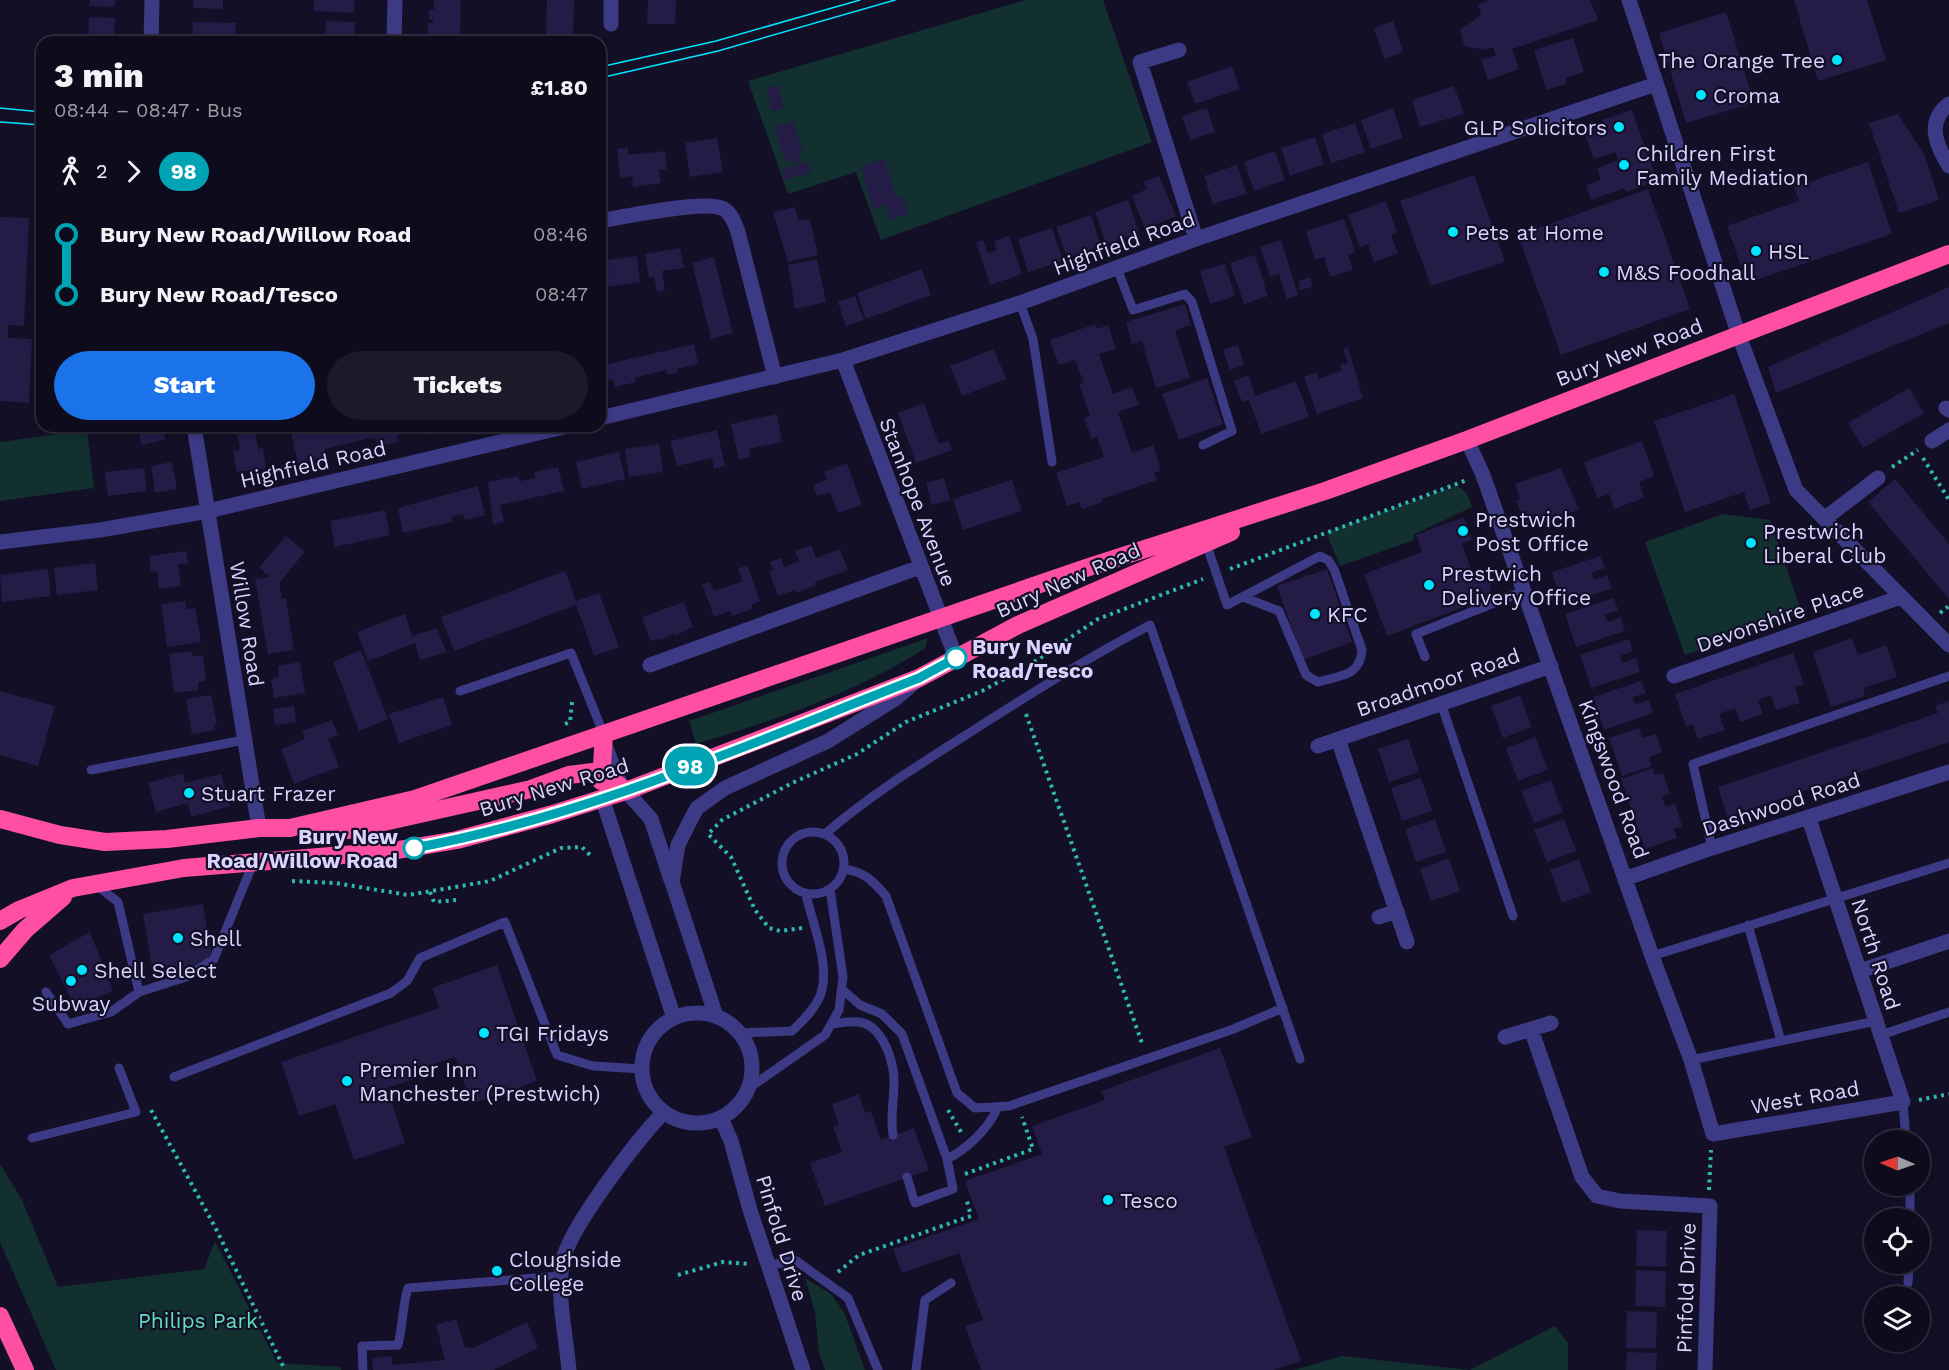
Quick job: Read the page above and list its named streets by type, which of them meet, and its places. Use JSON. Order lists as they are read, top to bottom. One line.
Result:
{"streets":{"highway":["Bury New Road"],"street":["Highfield Road","Stanhope Avenue","Devonshire Place","Willow Road","Broadmoor Road","Kingswood Road","Dashwood Road","North Road","West Road","Pinfold Drive"]},"crossings":[["Highfield Road","Stanhope Avenue"],["Highfield Road","Willow Road"],["Bury New Road","Stanhope Avenue"],["Bury New Road","Willow Road"],["Bury New Road","Kingswood Road"],["Broadmoor Road","Kingswood Road"],["Kingswood Road","Dashwood Road"],["Kingswood Road","West Road"],["Dashwood Road","North Road"],["North Road","West Road"]],"parks":["Philips Park"],"places":["The Orange Tree","Croma","GLP Solicitors","Children First Family Mediation","Pets at Home","HSL","M&S Foodhall","Prestwich Post Office","Prestwich Liberal Club","Prestwich Delivery Office","KFC","Bury New Road/Tesco","Stuart Frazer","Bury New Road/Willow Road","Shell","Shell Select","Subway","TGI Fridays","Premier Inn Manchester (Prestwich)","Tesco","Cloughside College"],"lines":["bus line 98"],"north":"left","page":{"on_map":"98","heading":["3 min","08:44 – 08:47 · Bus","£1.80"],"legs":["2","98"],"list":[{"name":"Bury New Road/Willow Road","value":"08:46"},{"name":"Bury New Road/Tesco","value":"08:47"}],"buttons":["Start","Tickets"]}}
